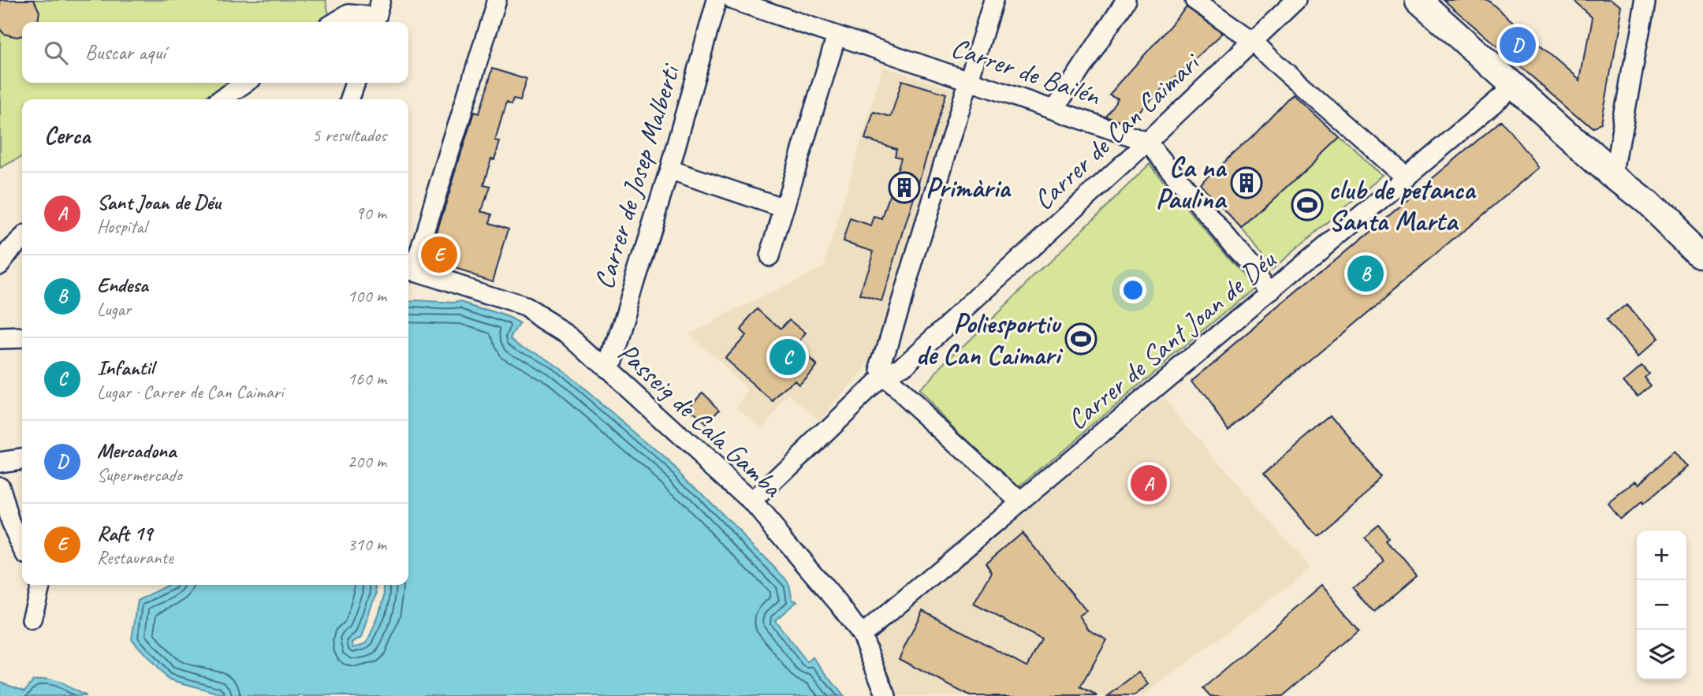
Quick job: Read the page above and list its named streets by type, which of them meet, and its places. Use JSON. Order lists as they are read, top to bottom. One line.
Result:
{"streets":{"street":["Carrer de Bailén","Carrer de Can Caimari","Carrer de Josep Malberti","Carrer de Sant Joan de Déu","Passeig de Cala Gamba"]},"crossings":[["Carrer de Bailén","Carrer de Can Caimari"],["Carrer de Can Caimari","Passeig de Cala Gamba"],["Carrer de Josep Malberti","Passeig de Cala Gamba"],["Carrer de Sant Joan de Déu","Passeig de Cala Gamba"]],"places":{"building":["Ca na Paulina","Primària"],"sports":["club de petanca Santa Marta","Poliesportiu de Can Caimari"]},"page":{"search":"Buscar aquí","pins":["D","E","B","C","A"],"heading":["Cerca","5 resultados"],"list":[{"mark":"A","name":"Sant Joan de Déu","note":"Hospital","value":"90 m"},{"mark":"B","name":"Endesa","note":"Lugar","value":"100 m"},{"mark":"C","name":"Infantil","note":"Lugar · Carrer de Can Caimari","value":"160 m"},{"mark":"D","name":"Mercadona","note":"Supermercado","value":"200 m"},{"mark":"E","name":"Raft 19","note":"Restaurante","value":"310 m"}],"map_buttons":["+","−"]}}
